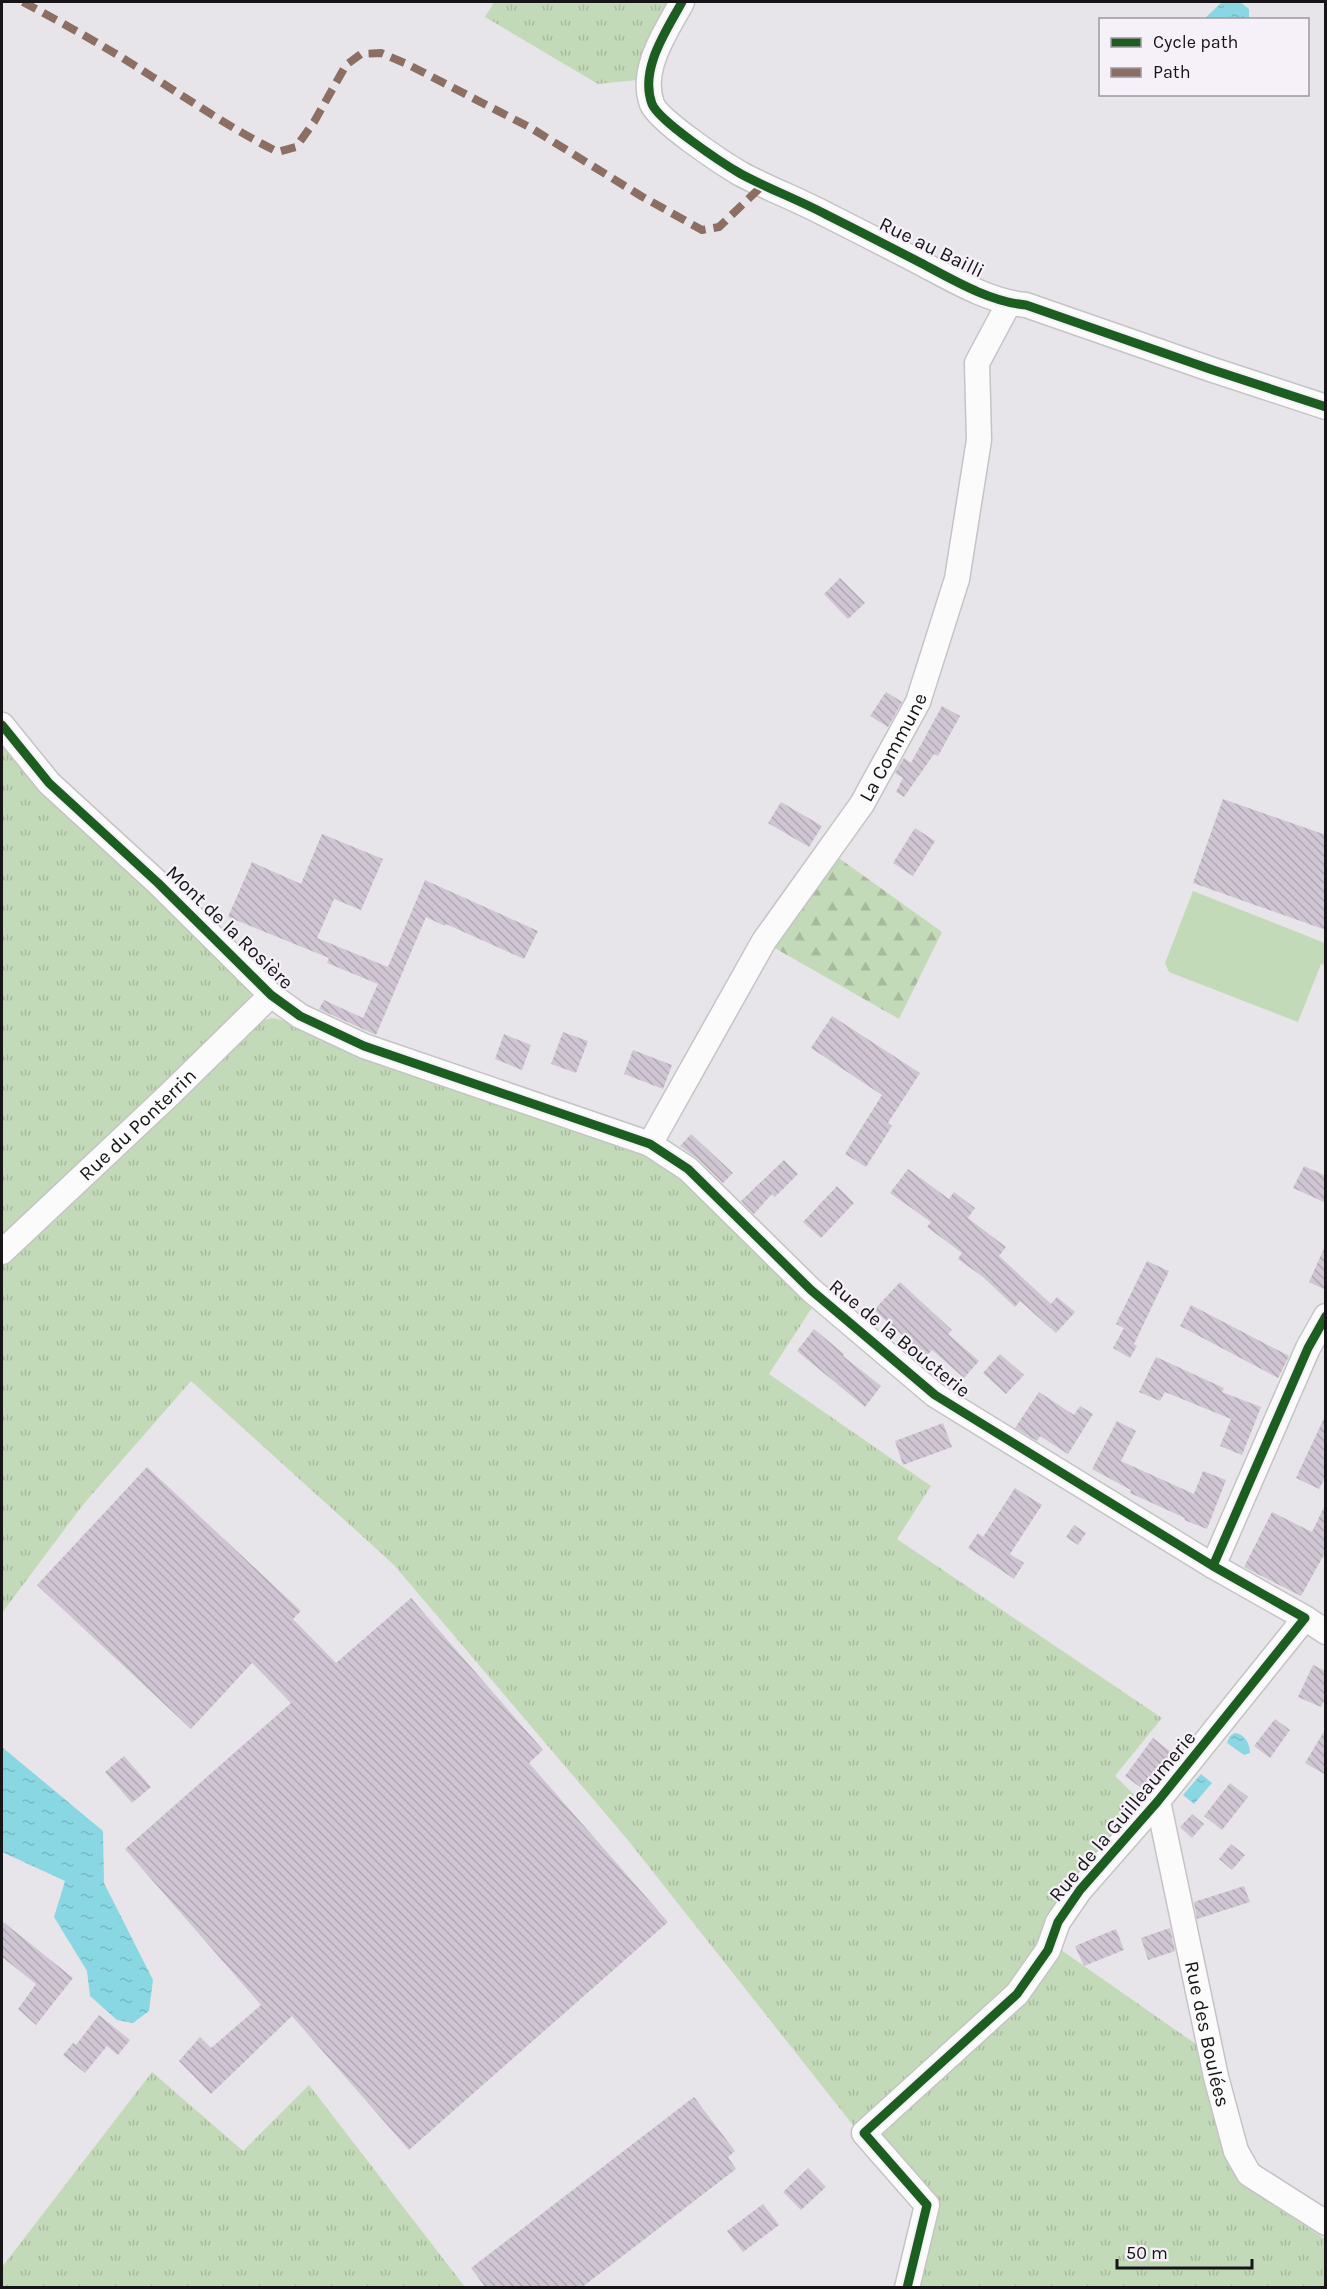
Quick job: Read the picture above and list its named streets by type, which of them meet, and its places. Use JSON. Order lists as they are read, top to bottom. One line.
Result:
{"streets":{"street":["Rue au Bailli","La Commune","Mont de la Rosière","Rue du Ponterrin","Rue de la Boucterie","Rue de la Guilleaumerie","Rue des Boulées"]},"crossings":[["Rue au Bailli","La Commune"],["La Commune","Mont de la Rosière"],["La Commune","Rue de la Boucterie"],["Mont de la Rosière","Rue du Ponterrin"],["Mont de la Rosière","Rue de la Boucterie"],["Rue de la Boucterie","Rue de la Guilleaumerie"],["Rue de la Guilleaumerie","Rue des Boulées"]],"legend":["Cycle path","Path"],"scale_bar":"50 m"}
